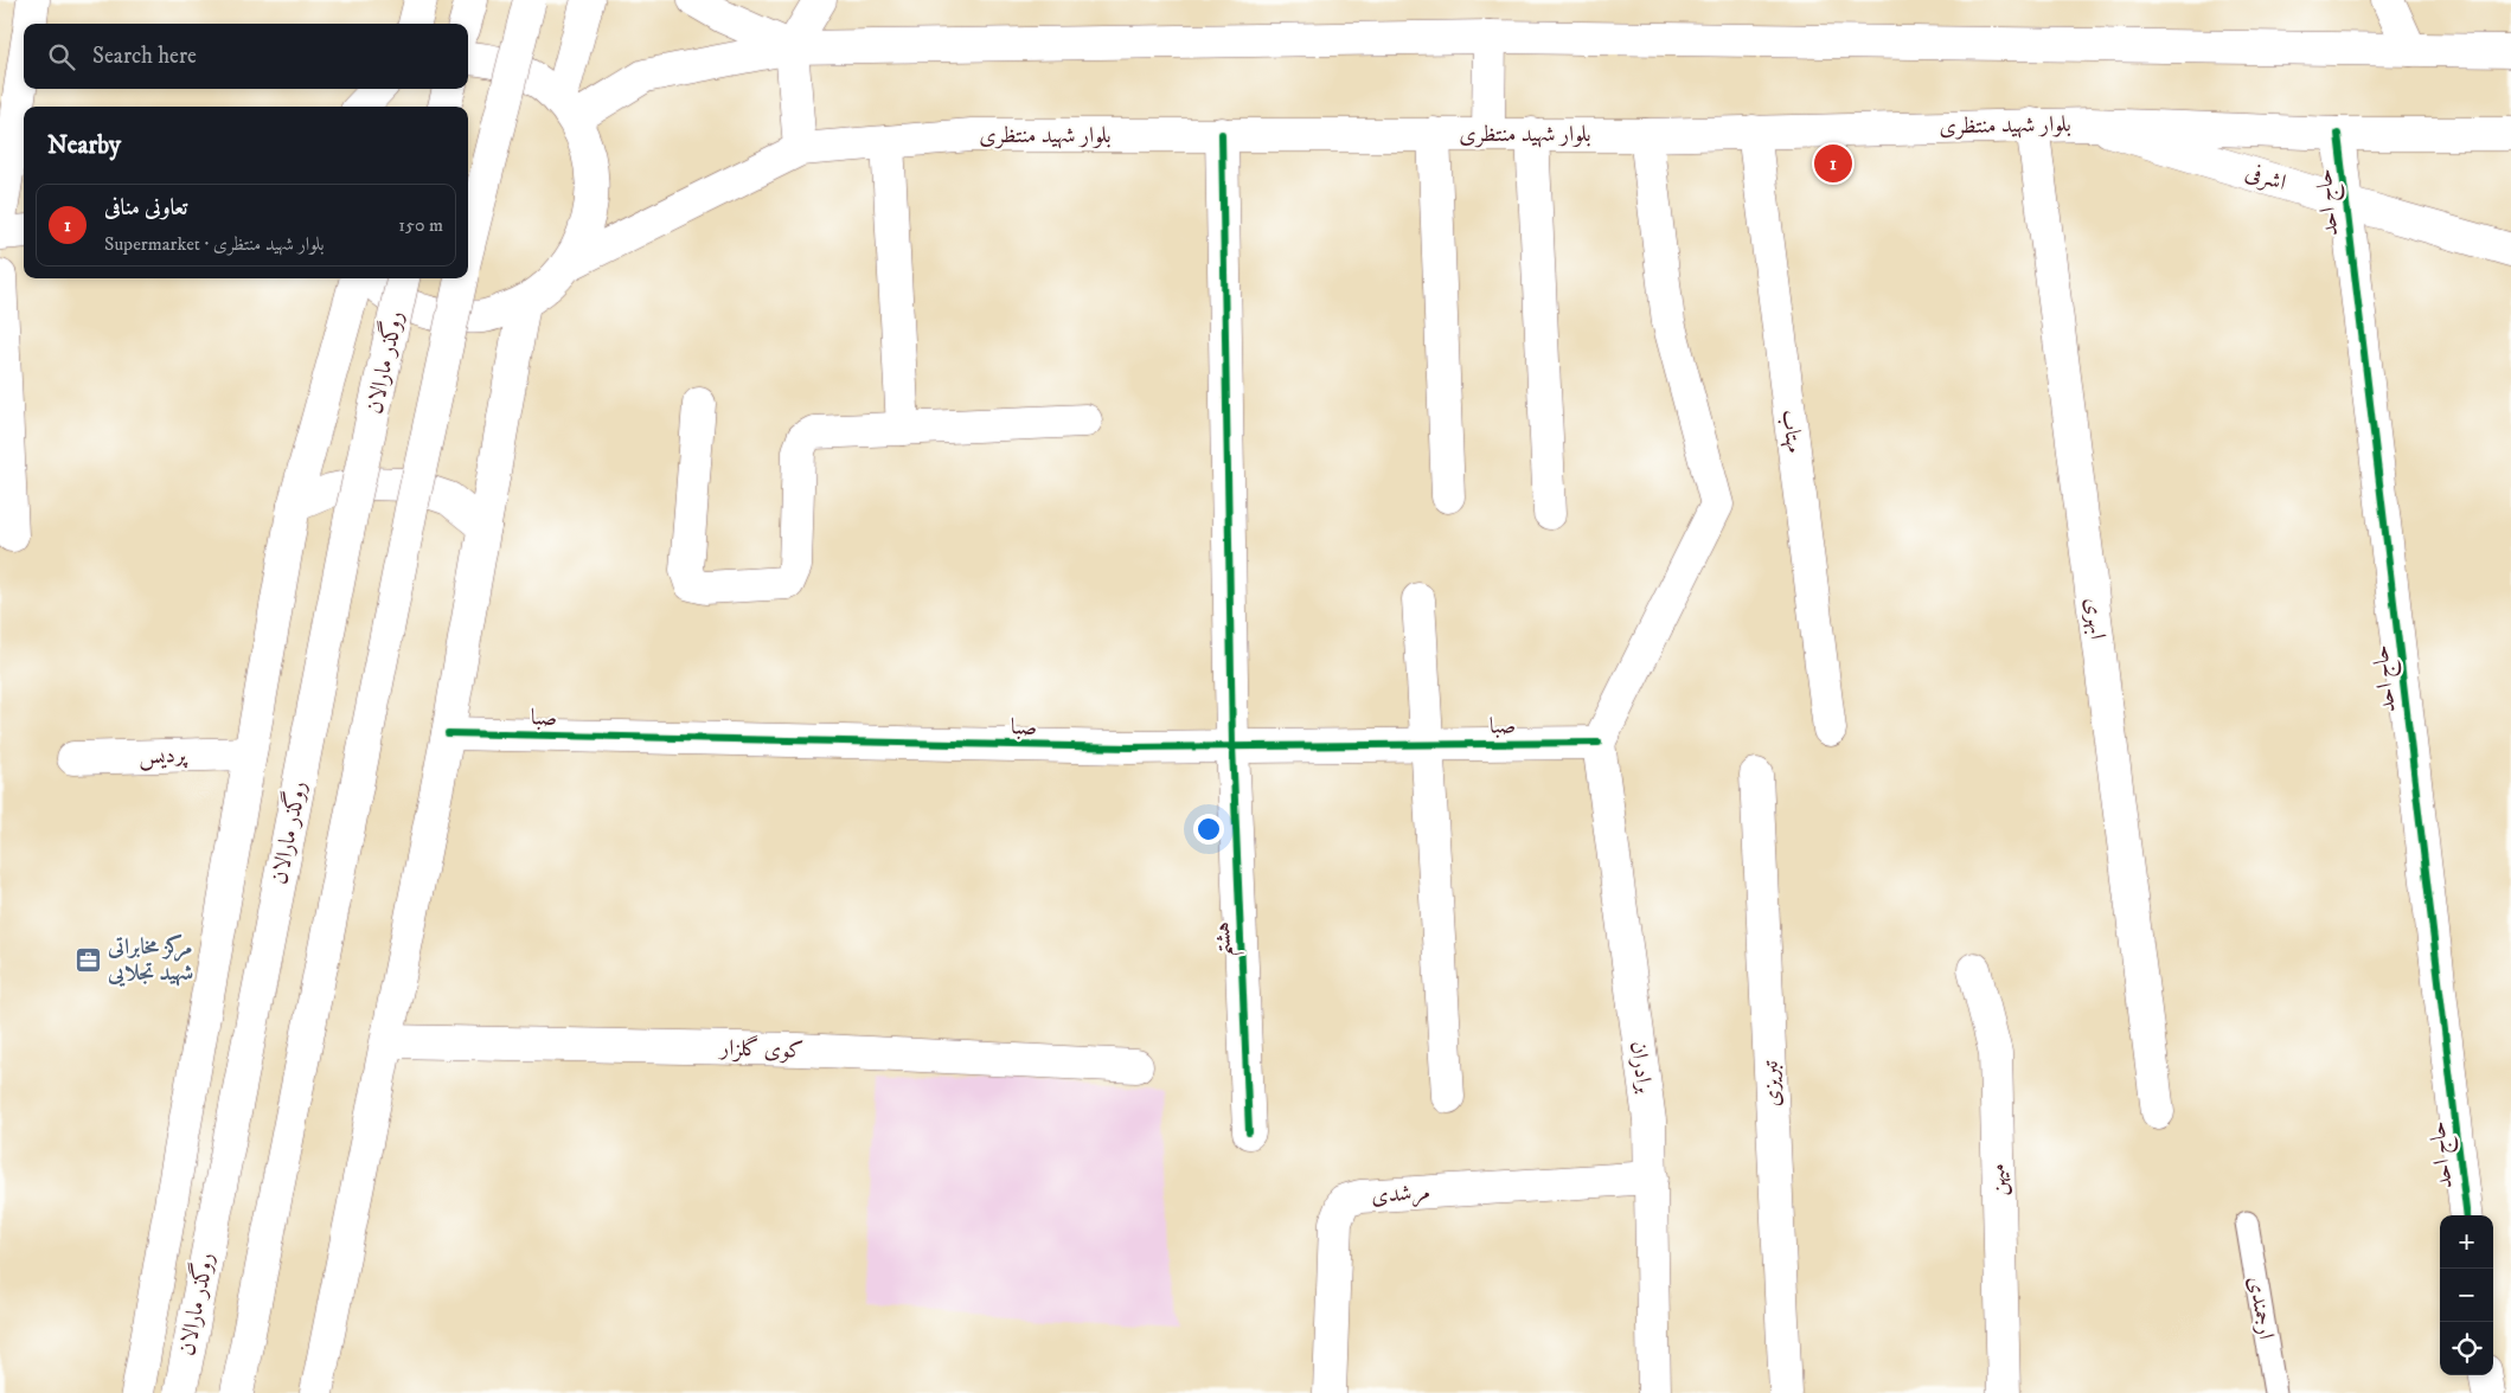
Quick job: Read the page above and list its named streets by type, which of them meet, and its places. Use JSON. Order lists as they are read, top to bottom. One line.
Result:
{"streets":{"main road":["بلوار شهید منتظری","اشرفی","حاج احد","روگذر مارالان","مهتاب","ابهری","صبا","پردیس","هشتم","کوی گلزار","برادران","تبریزی","میهن","مرشدی"],"lane":["ارجمندی"]},"crossings":[["بلوار شهید منتظری","اشرفی"],["بلوار شهید منتظری","حاج احد"],["بلوار شهید منتظری","مهتاب"],["بلوار شهید منتظری","ابهری"],["بلوار شهید منتظری","هشتم"],["اشرفی","حاج احد"],["صبا","هشتم"],["صبا","برادران"],["برادران","مرشدی"]],"places":{"office":["مرکز مخابراتی شهید تجلایی"]},"page":{"search":"Search here","heading":"Nearby","pins":"1","list":[{"mark":"1","name":"تعاونی منافی","note":"Supermarket · بلوار شهید منتظری","value":"150 m"}],"map_buttons":["+","−"]}}
